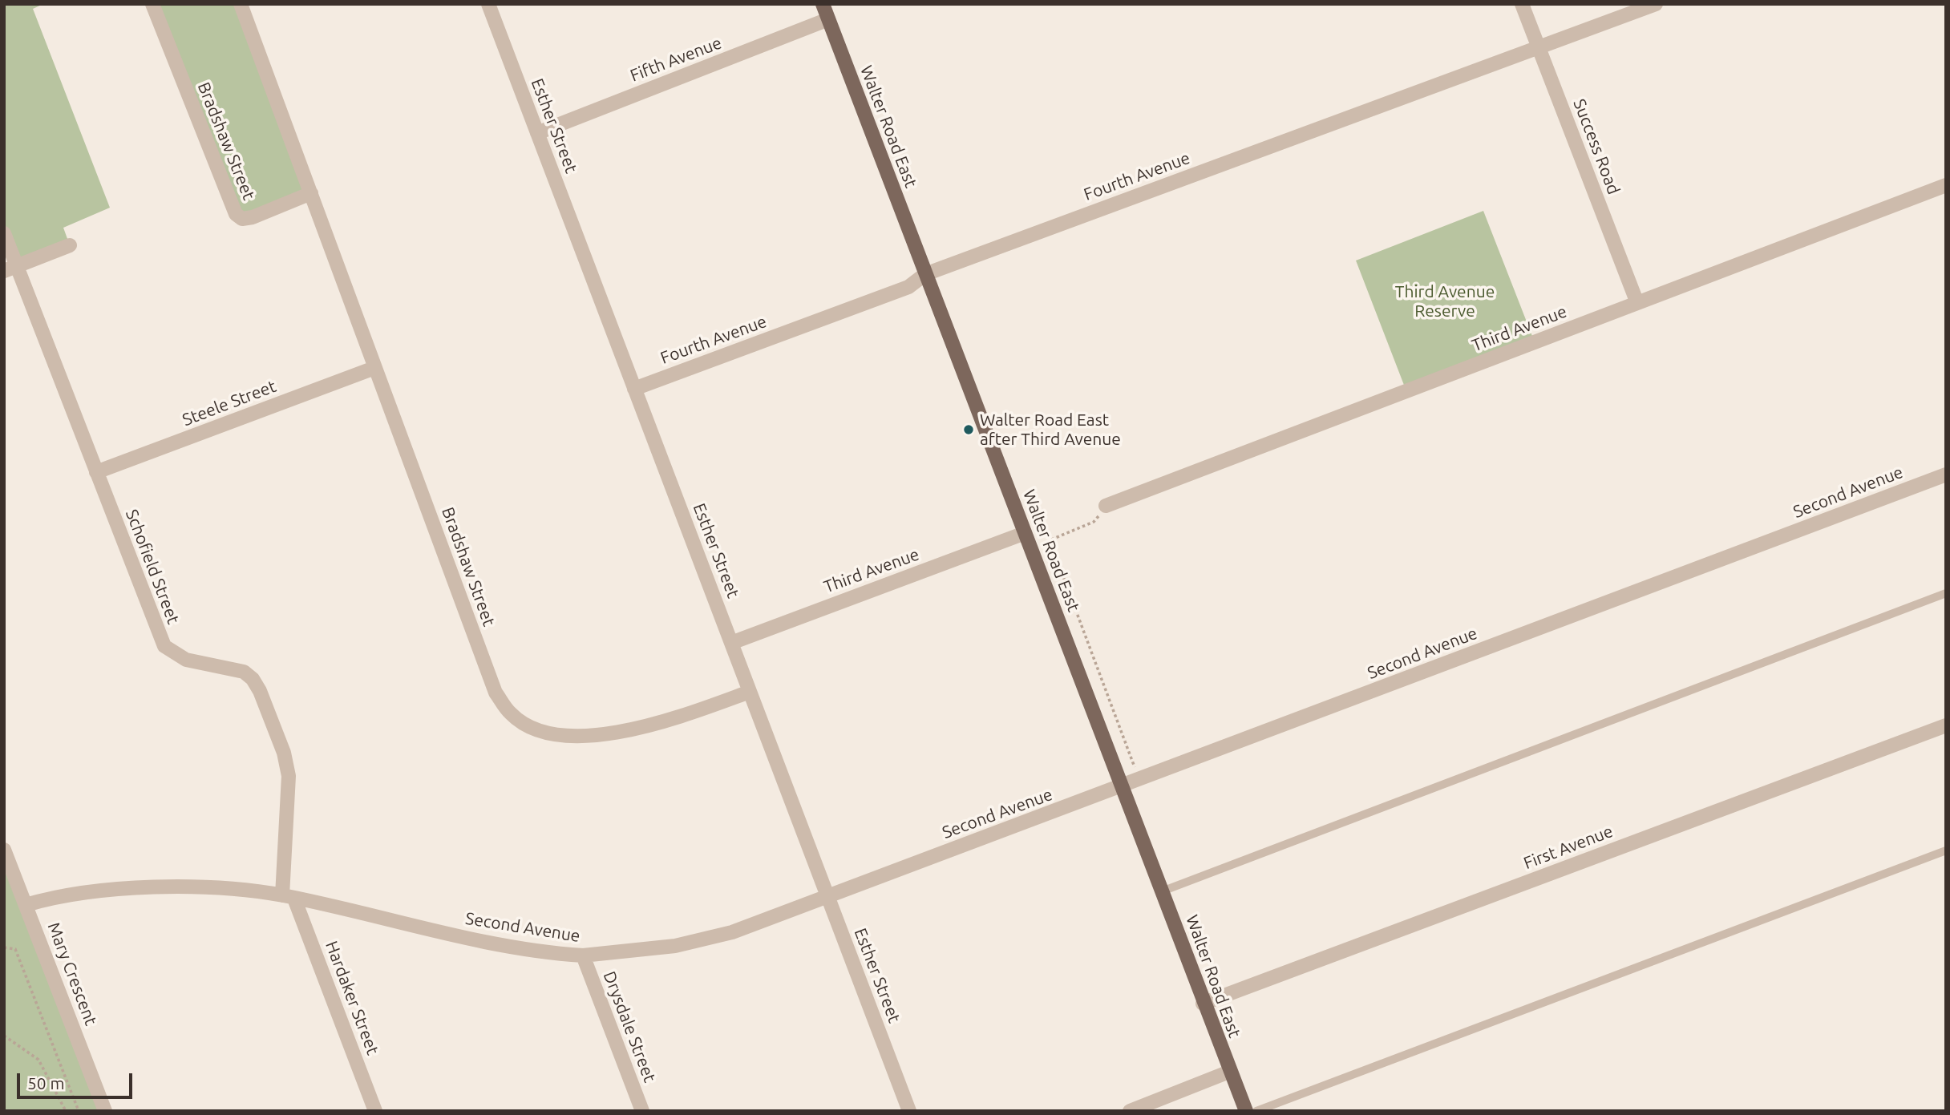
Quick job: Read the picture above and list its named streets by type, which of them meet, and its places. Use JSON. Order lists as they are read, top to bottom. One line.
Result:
{"streets":{"main road":["Walter Road East"],"street":["Fifth Avenue","Esther Street","Bradshaw Street","Success Road","Fourth Avenue","Third Avenue","Steele Street","Second Avenue","Schofield Street","First Avenue","Mary Crescent","Hardaker Street","Drysdale Street"]},"crossings":[["Fifth Avenue","Esther Street"],["Fifth Avenue","Walter Road East"],["Esther Street","Bradshaw Street"],["Esther Street","Fourth Avenue"],["Esther Street","Third Avenue"],["Esther Street","Second Avenue"],["Walter Road East","Fourth Avenue"],["Walter Road East","Third Avenue"],["Walter Road East","Second Avenue"],["Walter Road East","First Avenue"],["Bradshaw Street","Steele Street"],["Success Road","Fourth Avenue"],["Success Road","Third Avenue"],["Steele Street","Schofield Street"],["Second Avenue","Schofield Street"],["Second Avenue","Mary Crescent"],["Second Avenue","Hardaker Street"],["Second Avenue","Drysdale Street"],["Schofield Street","Hardaker Street"]],"parks":["Third Avenue Reserve"],"places":["Walter Road East after Third Avenue"],"scale_bar":"50 m"}
